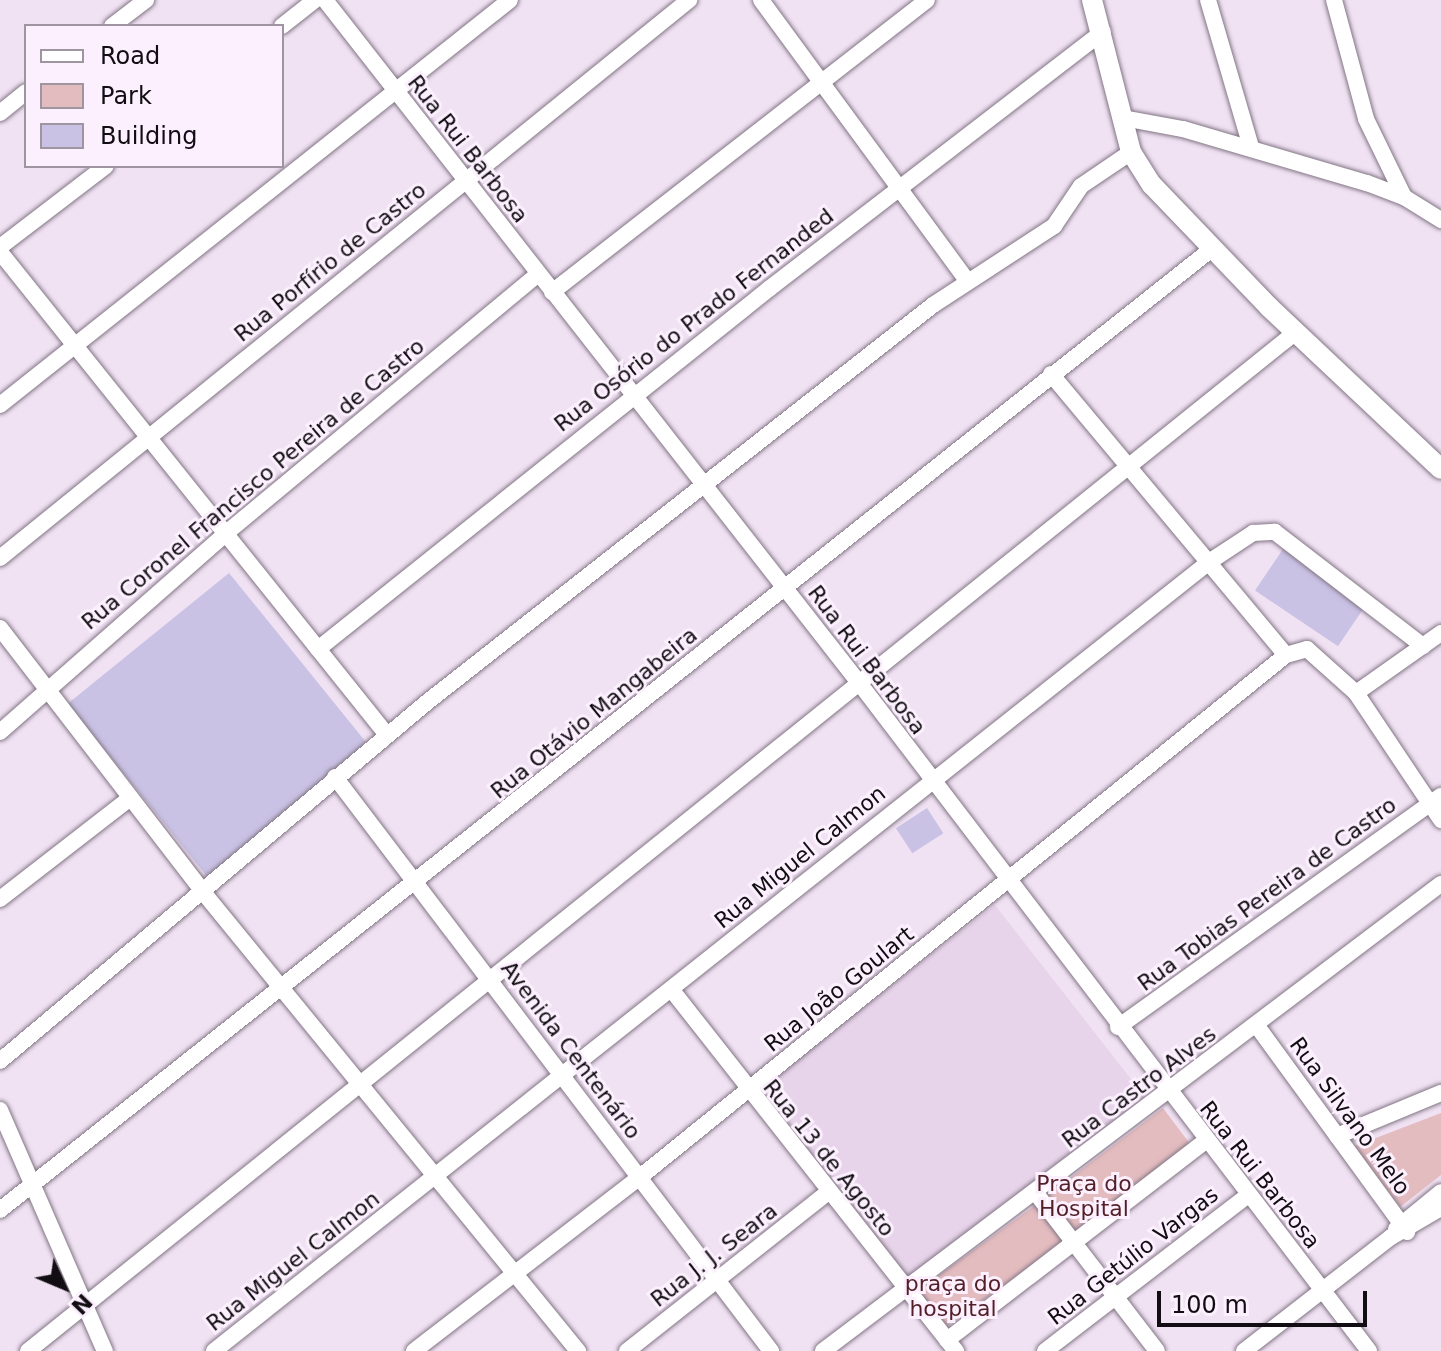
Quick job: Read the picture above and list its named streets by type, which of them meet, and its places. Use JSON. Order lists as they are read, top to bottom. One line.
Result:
{"streets":{"street":["Rua Rui Barbosa","Rua Porfírio de Castro","Rua Osório do Prado Fernanded","Rua Coronel Francisco Pereira de Castro","Rua Otávio Mangabeira","Rua Miguel Calmon","Rua Tobias Pereira de Castro","Rua João Goulart","Avenida Centenário","Rua Castro Alves","Rua Silvano Melo","Rua 13 de Agosto","Rua J. J. Seara","Rua Getúlio Vargas"]},"crossings":[["Rua Rui Barbosa","Rua Porfírio de Castro"],["Rua Rui Barbosa","Rua Osório do Prado Fernanded"],["Rua Rui Barbosa","Rua Coronel Francisco Pereira de Castro"],["Rua Rui Barbosa","Rua Otávio Mangabeira"],["Rua Rui Barbosa","Rua Miguel Calmon"],["Rua Rui Barbosa","Rua Tobias Pereira de Castro"],["Rua Rui Barbosa","Rua João Goulart"],["Rua Rui Barbosa","Rua Castro Alves"],["Rua Rui Barbosa","Rua Getúlio Vargas"],["Rua Otávio Mangabeira","Avenida Centenário"],["Rua Miguel Calmon","Avenida Centenário"],["Rua Miguel Calmon","Rua 13 de Agosto"],["Rua João Goulart","Avenida Centenário"],["Rua João Goulart","Rua 13 de Agosto"],["Avenida Centenário","Rua J. J. Seara"],["Rua Castro Alves","Rua Silvano Melo"],["Rua Castro Alves","Rua 13 de Agosto"],["Rua 13 de Agosto","Rua J. J. Seara"]],"parks":["Praça do Hospital","praça do hospital"],"legend":["Road","Park","Building"],"scale_bar":"100 m","north":"bottom right"}
